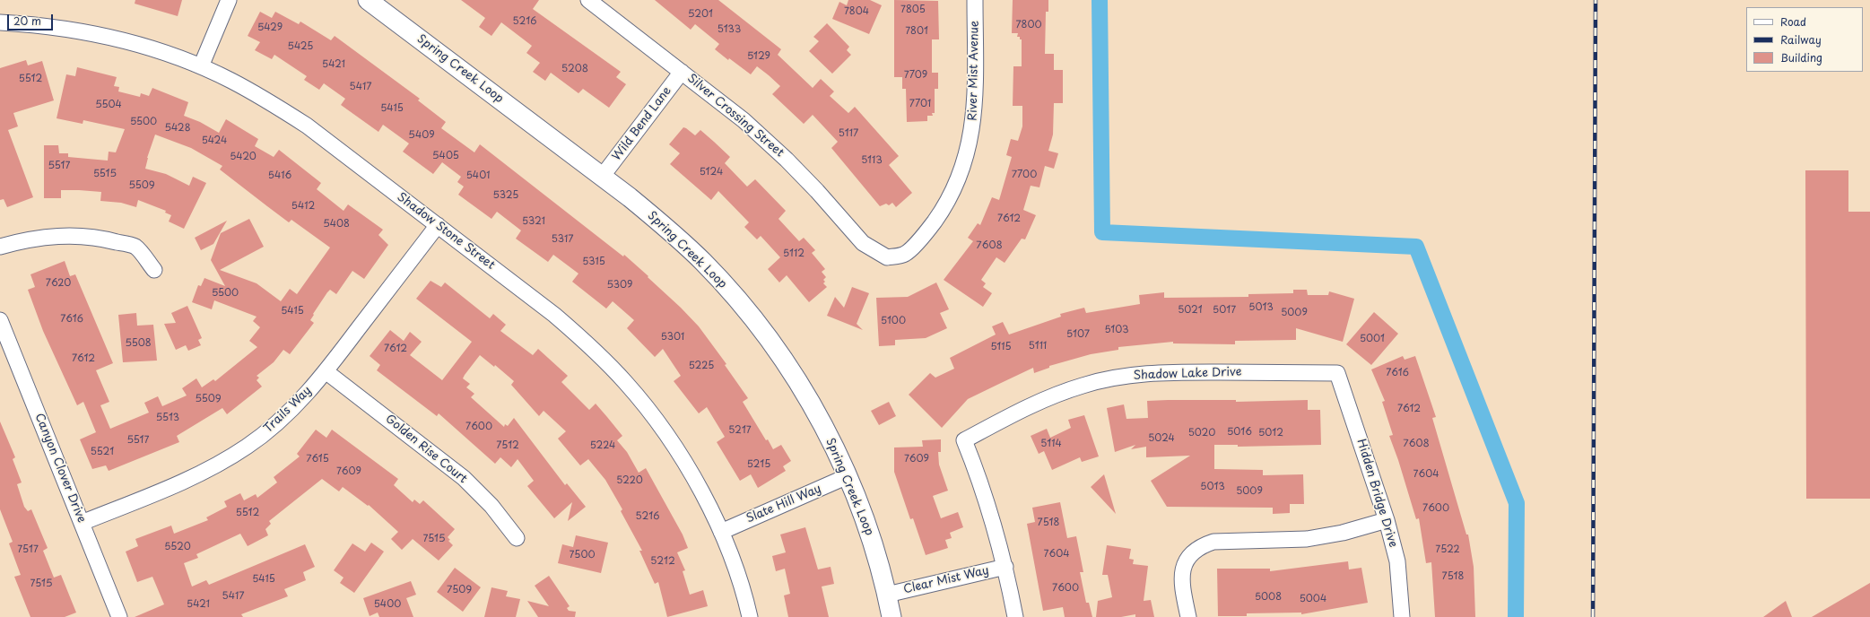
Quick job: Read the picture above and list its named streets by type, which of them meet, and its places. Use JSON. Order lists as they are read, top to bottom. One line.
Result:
{"streets":{"street":["Spring Creek Loop","River Mist Avenue","Silver Crossing Street","Wild Bend Lane","Shadow Stone Street","Shadow Lake Drive","Trails Way","Golden Rise Court","Canyon Clover Drive","Hidden Bridge Drive","Slate Hill Way","Clear Mist Way"]},"crossings":[["Spring Creek Loop","Wild Bend Lane"],["Spring Creek Loop","Slate Hill Way"],["Spring Creek Loop","Clear Mist Way"],["River Mist Avenue","Silver Crossing Street"],["Silver Crossing Street","Wild Bend Lane"],["Shadow Stone Street","Trails Way"],["Shadow Stone Street","Slate Hill Way"],["Shadow Lake Drive","Hidden Bridge Drive"],["Shadow Lake Drive","Clear Mist Way"],["Trails Way","Golden Rise Court"],["Trails Way","Canyon Clover Drive"]],"house_numbers":["7805","7804","5201","5216","7800","5429","5133","7801","5425","5129","5421","5208","7709","5512","5417","7701","5504","5415","5500","5428","5117","5409","5424","5405","5420","5113","5517","5124","5515","7700","5416","5401","5509","5325","5412","7612","5321","5408","5317","7608","5112","5315","7620","5309","5500","5013","5021","5017","5415","5009","7616","5100","5103","5107","5301","5001","5508","5111","5115","7612","7612","5225","7616","5509","7612","5513","7600","5217","5016","5020","5012","5024","5517","5114","7608","7512","5224","5521","7615","7609","5215","7609","7604","5220","5013","5009","7600","5512","5216","7518","7515","5520","7517","7522","7604","7500","5212","7518","5415","7515","7600","7509","5417","5008","5004","5421","5400"],"legend":["Road","Railway","Building"],"scale_bar":"20 m"}
